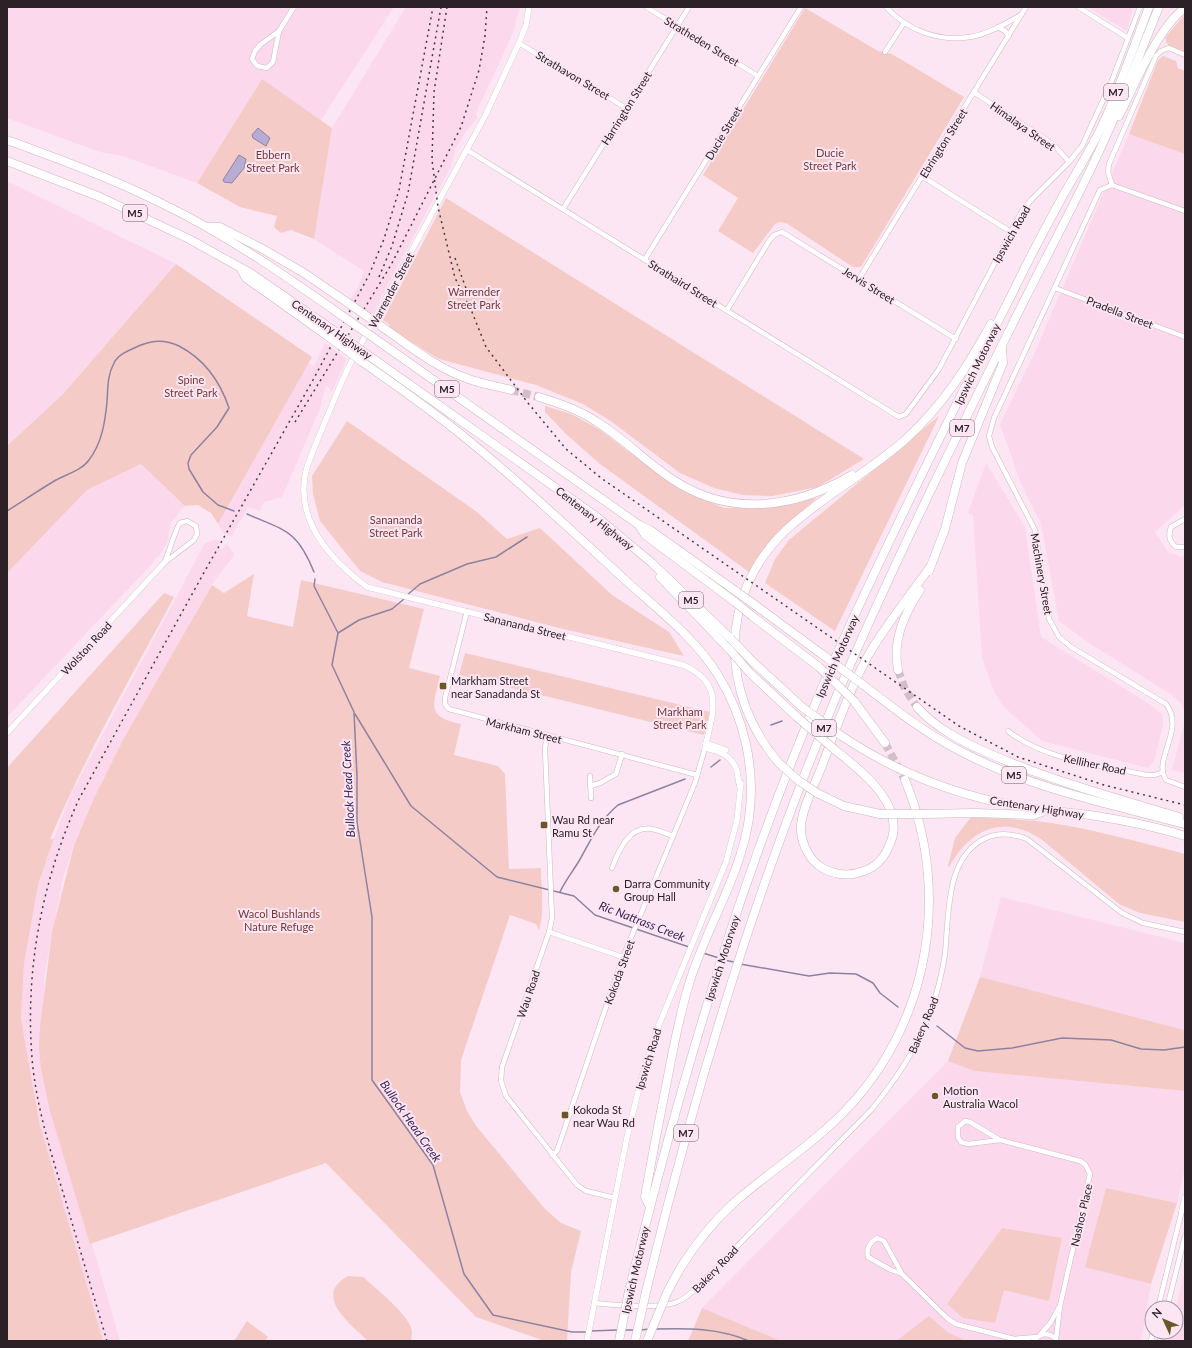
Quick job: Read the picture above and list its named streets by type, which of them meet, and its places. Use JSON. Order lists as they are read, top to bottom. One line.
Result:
{"streets":{"highway":["M7","M5","Centenary Highway","Ipswich Motorway"],"street":["Stratheden Street","Strathavon Street","Harrington Street","Himalaya Street","Ducie Street","Ebrington Street","Ipswich Road","Strathaird Street","Jervis Street","Warrender Street","Pradella Street","Machinery Street","Sanananda Street","Wolston Road","Markham Street","Kelliher Road","Kokoda Street","Wau Road","Bakery Road","Nashos Place"]},"crossings":[["Stratheden Street","Harrington Street"],["Stratheden Street","Ducie Street"],["Strathavon Street","Harrington Street"],["Strathavon Street","Warrender Street"],["Harrington Street","Strathaird Street"],["Himalaya Street","Ebrington Street"],["Himalaya Street","Ipswich Road"],["Ducie Street","Strathaird Street"],["Ebrington Street","Jervis Street"],["Ipswich Road","Strathaird Street"],["Ipswich Road","Jervis Street"],["Ipswich Road","Kokoda Street"],["Ipswich Road","Wau Road"],["Ipswich Road","Bakery Road"],["Strathaird Street","Jervis Street"],["Strathaird Street","Warrender Street"],["Warrender Street","Sanananda Street"],["Pradella Street","Machinery Street"],["Machinery Street","Kelliher Road"],["Sanananda Street","Markham Street"],["Sanananda Street","Kokoda Street"],["Markham Street","Kokoda Street"],["Markham Street","Wau Road"],["Kokoda Street","Wau Road"]],"water":["Bullock Head Creek","Ric Nattrass Creek"],"parks":["Ducie Street Park","Ebbern Street Park","Warrender Street Park","Spine Street Park","Sanananda Street Park","Markham Street Park","Wacol Bushlands Nature Refuge"],"places":{"transit":["Markham Street near Sanadanda St","Wau Rd near Ramu St","Kokoda St near Wau Rd"],"other":["Darra Community Group Hall","Motion Australia Wacol"]},"north":"top left"}
